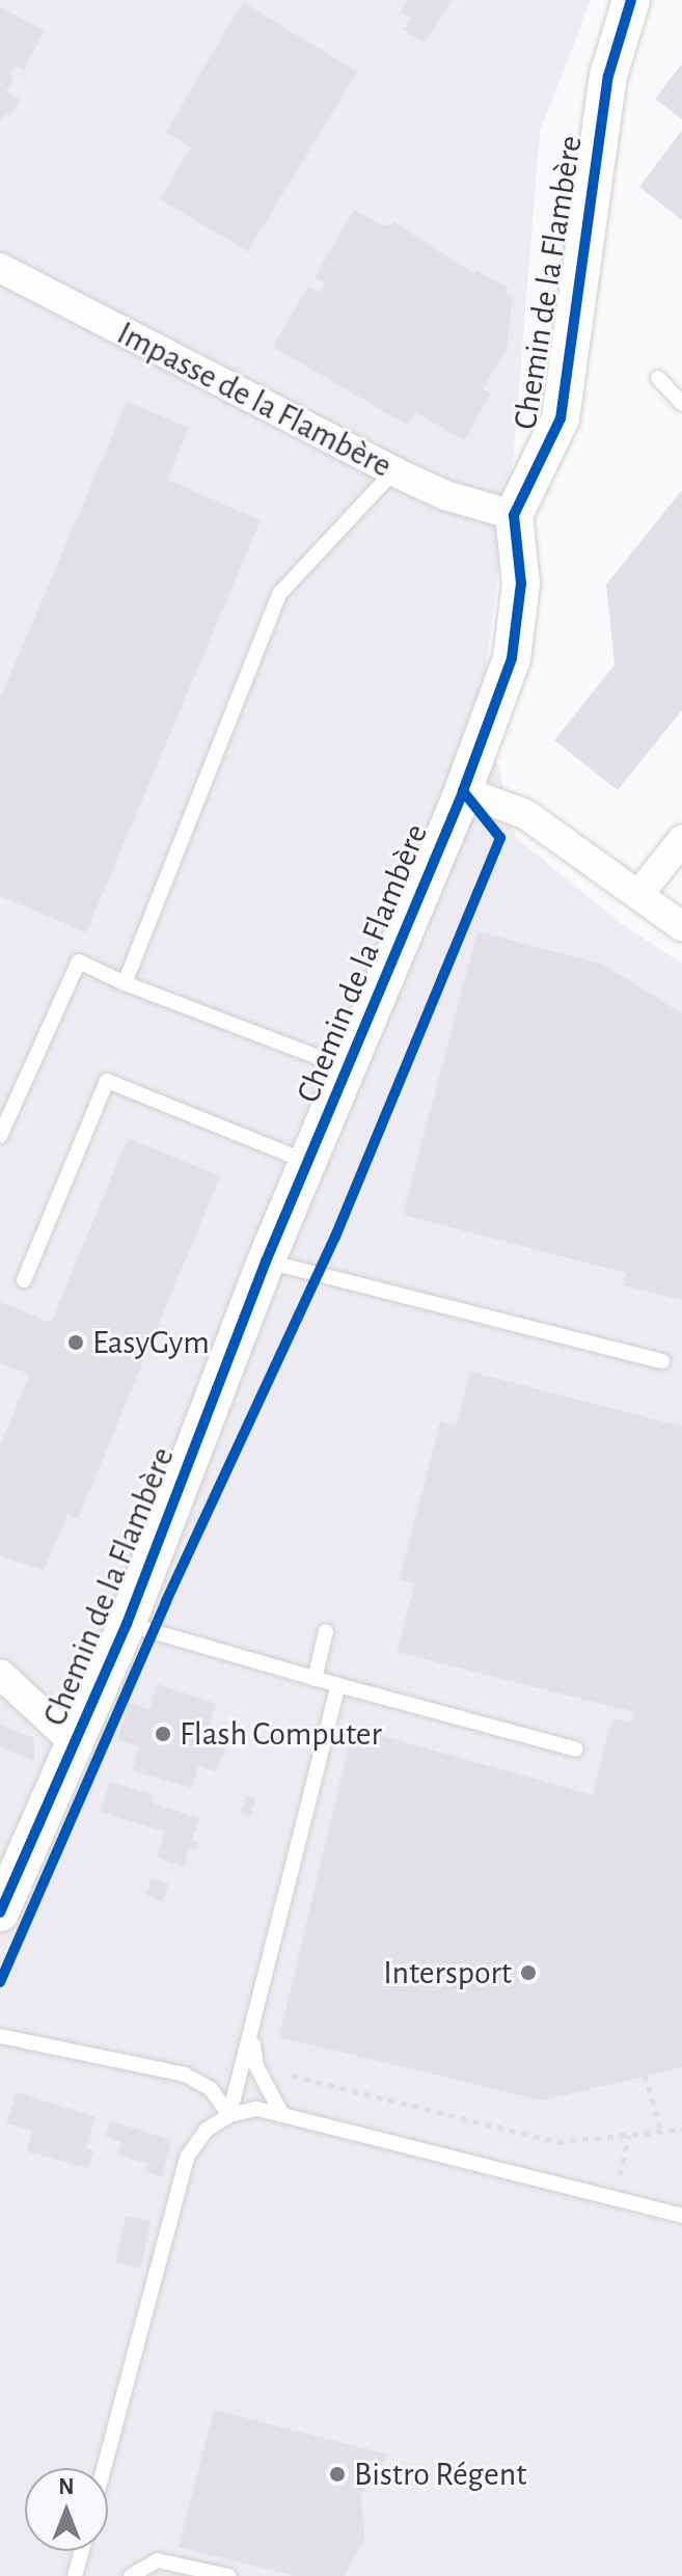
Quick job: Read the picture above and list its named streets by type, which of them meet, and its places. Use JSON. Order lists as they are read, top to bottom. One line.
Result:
{"streets":{"street":["Chemin de la Flambère","Impasse de la Flambère"]},"crossings":[["Chemin de la Flambère","Impasse de la Flambère"]],"places":["EasyGym","Flash Computer","Intersport","Bistro Régent"],"north":"top"}
